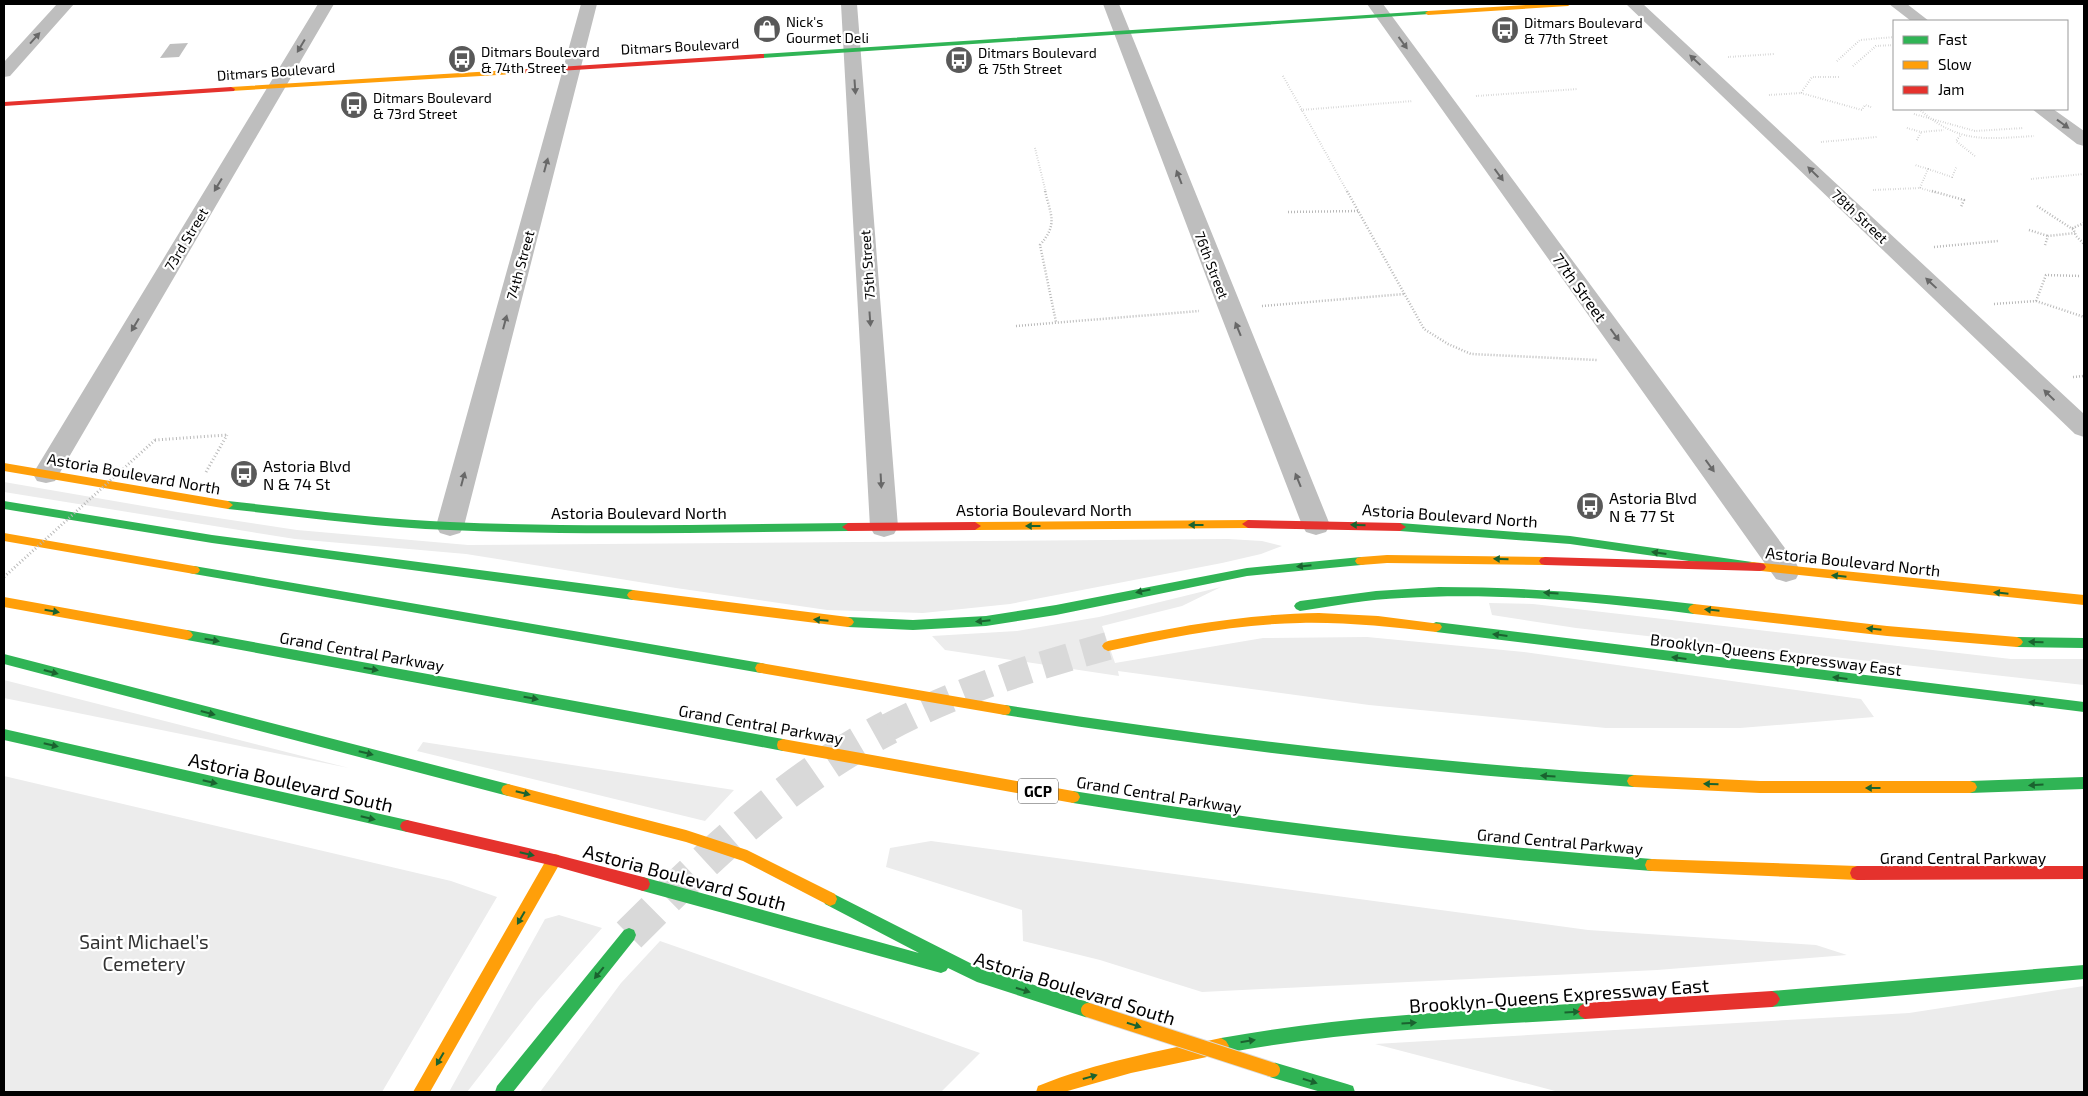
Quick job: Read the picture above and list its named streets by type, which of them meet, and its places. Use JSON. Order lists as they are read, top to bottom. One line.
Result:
{"streets":{"main road":["Ditmars Boulevard","Astoria Boulevard North","Grand Central Parkway","Brooklyn-Queens Expressway East","Astoria Boulevard South","GCP"],"street":["78th Street","73rd Street","74th Street","75th Street","76th Street","77th Street"]},"crossings":[["Ditmars Boulevard","73rd Street"],["Ditmars Boulevard","74th Street"],["Ditmars Boulevard","75th Street"],["Ditmars Boulevard","76th Street"],["Ditmars Boulevard","77th Street"],["73rd Street","Astoria Boulevard North"],["74th Street","Astoria Boulevard North"],["75th Street","Astoria Boulevard North"],["76th Street","Astoria Boulevard North"],["77th Street","Astoria Boulevard North"]],"one_way":["78th Street","73rd Street","74th Street","75th Street","76th Street","77th Street"],"parks":["Saint Michael’s Cemetery"],"places":{"shop":["Nick's Gourmet Deli"],"bus stop":["Ditmars Boulevard & 77th Street","Ditmars Boulevard & 74th Street","Ditmars Boulevard & 75th Street","Ditmars Boulevard & 73rd Street","Astoria Blvd N & 74 St","Astoria Blvd N & 77 St"]},"legend":["Fast","Slow","Jam"]}
